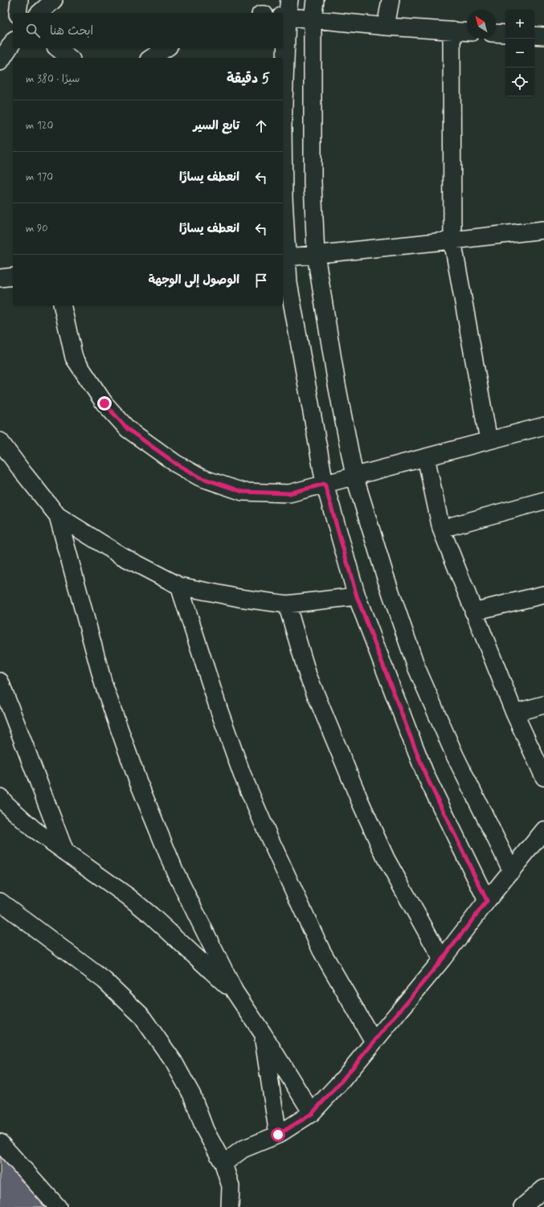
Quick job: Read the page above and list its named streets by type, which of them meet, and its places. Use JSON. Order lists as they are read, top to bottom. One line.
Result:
{"north":"top left","page":{"map_buttons":["+","−"],"search":"ابحث هنا","heading":["5 دقيقة","سيرًا · 380 m"],"list":[["تابع السير","120 m"],["انعطف يسارًا","170 m"],["انعطف يسارًا","90 m"],"الوصول إلى الوجهة"]}}
